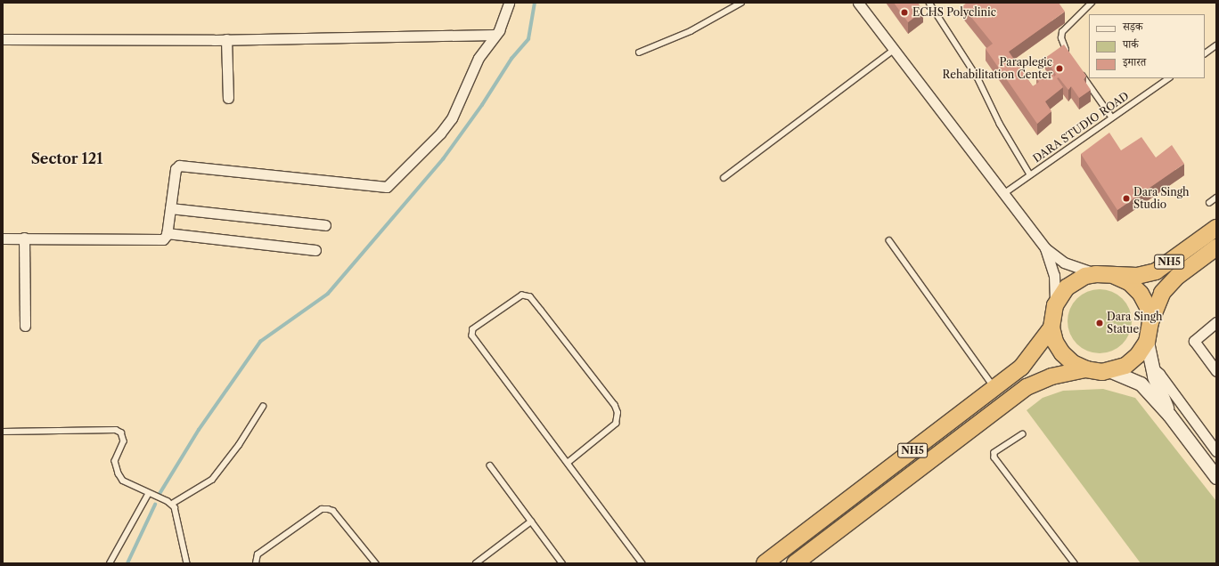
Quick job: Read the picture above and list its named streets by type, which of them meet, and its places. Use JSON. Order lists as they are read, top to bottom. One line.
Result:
{"streets":{"highway":["NH5"],"lane":["DARA STUDIO ROAD"]},"districts":["Sector 121"],"places":["ECHS Polyclinic","Paraplegic Rehabilitation Center","Dara Singh Studio","Dara Singh Statue"],"legend":["सड़क","पार्क","इमारत"]}
